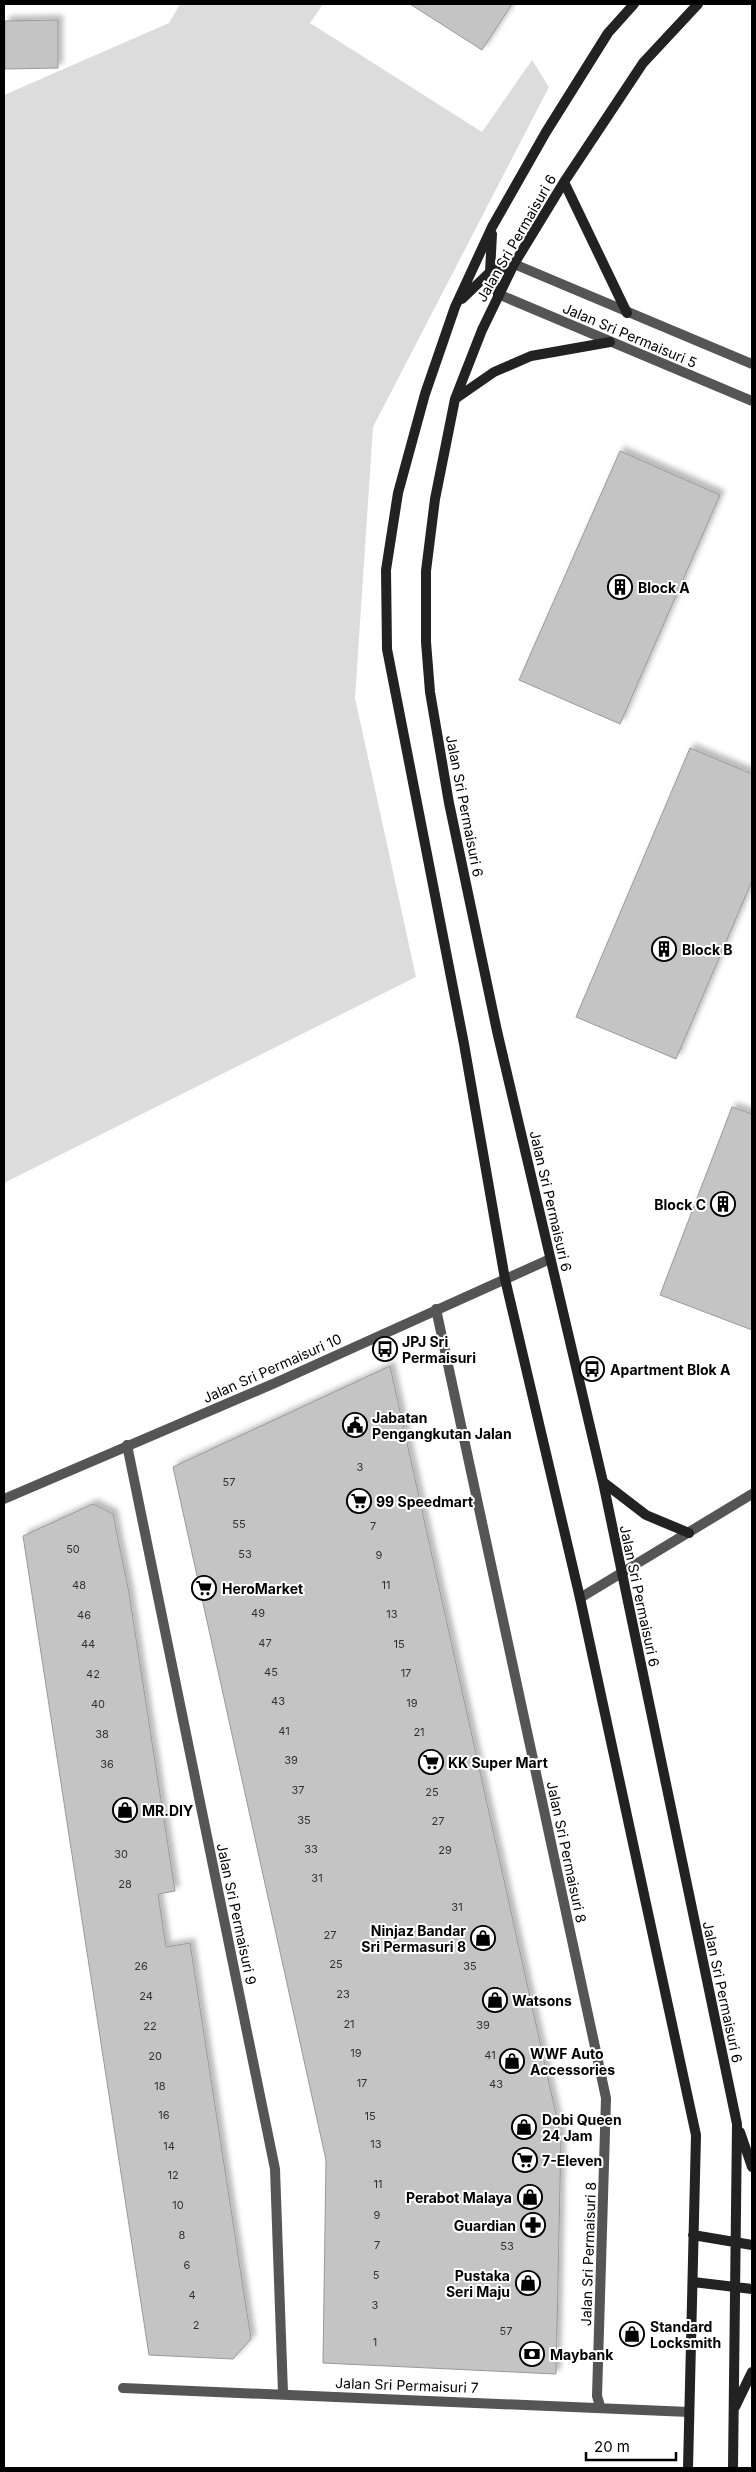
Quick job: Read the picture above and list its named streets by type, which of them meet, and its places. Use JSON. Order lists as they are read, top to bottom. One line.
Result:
{"streets":{"street":["Jalan Sri Permaisuri 6","Jalan Sri Permaisuri 5","Jalan Sri Permaisuri 10","Jalan Sri Permaisuri 8","Jalan Sri Permaisuri 9","Jalan Sri Permaisuri 7"]},"crossings":[["Jalan Sri Permaisuri 6","Jalan Sri Permaisuri 5"],["Jalan Sri Permaisuri 6","Jalan Sri Permaisuri 10"],["Jalan Sri Permaisuri 6","Jalan Sri Permaisuri 7"],["Jalan Sri Permaisuri 10","Jalan Sri Permaisuri 8"],["Jalan Sri Permaisuri 10","Jalan Sri Permaisuri 9"],["Jalan Sri Permaisuri 8","Jalan Sri Permaisuri 7"],["Jalan Sri Permaisuri 9","Jalan Sri Permaisuri 7"]],"places":{"building":["Block A","Block B","Block C"],"bus stop":["JPJ Sri Permaisuri","Apartment Blok A"],"public building":["Jabatan Pengangkutan Jalan"],"supermarket":["99 Speedmart","HeroMarket","KK Super Mart","7-Eleven"],"shop":["MR.DIY","Ninjaz Bandar Sri Permasuri 8","Watsons","WWF Auto Accessories","Dobi Queen 24 Jam","Perabot Malaya","Pustaka Seri Maju","Standard Locksmith"],"pharmacy":["Guardian"],"bank":["Maybank"]},"house_numbers":["3","57","55","7","50","53","9","48","11","49","13","46","47","44","15","45","17","42","43","19","40","41","21","38","39","36","37","25","35","27","33","29","30","31","28","31","27","25","26","35","23","24","21","39","22","19","41","20","17","43","18","16","15","13","14","12","11","10","9","8","7","53","6","5","4","3","2","57","1"],"scale_bar":"20 m"}
